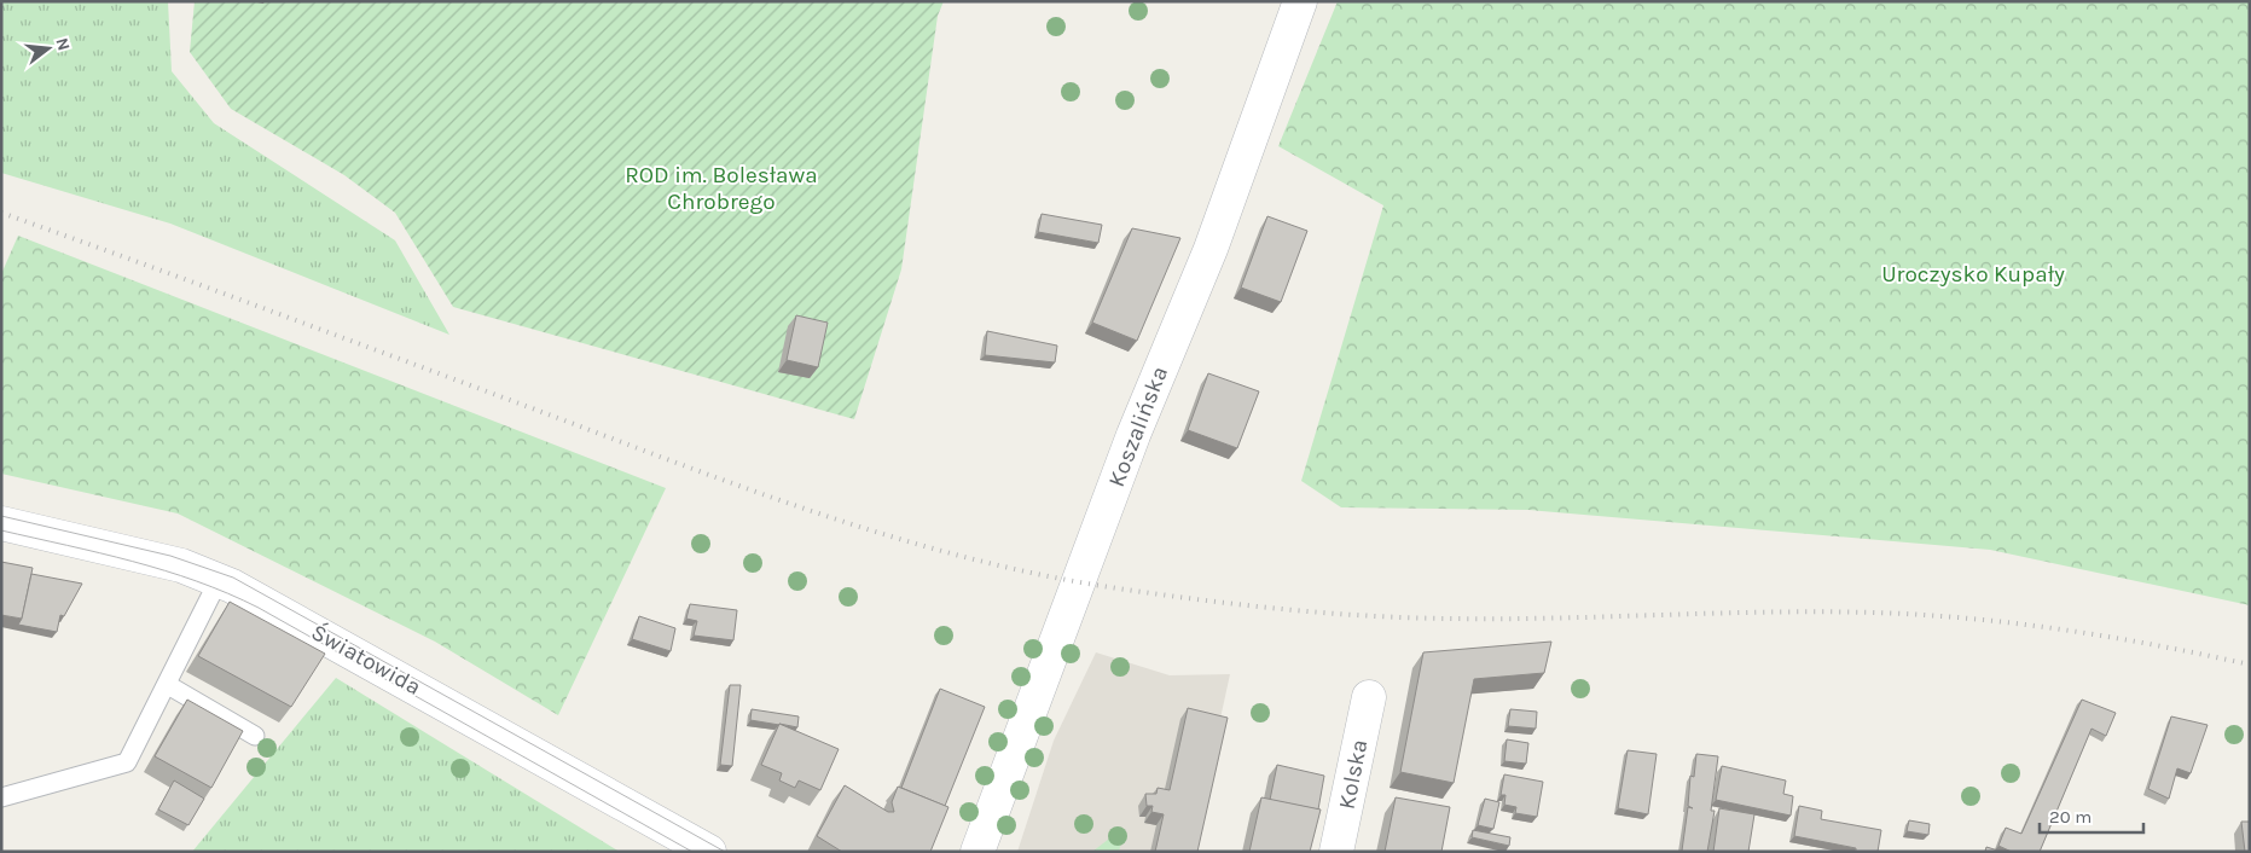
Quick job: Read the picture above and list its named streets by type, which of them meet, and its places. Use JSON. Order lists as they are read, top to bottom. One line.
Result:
{"streets":{"street":["Koszalińska","Światowida","Kolska"]},"parks":["ROD im. Bolesława Chrobrego","Uroczysko Kupały"],"scale_bar":"20 m","north":"right"}
